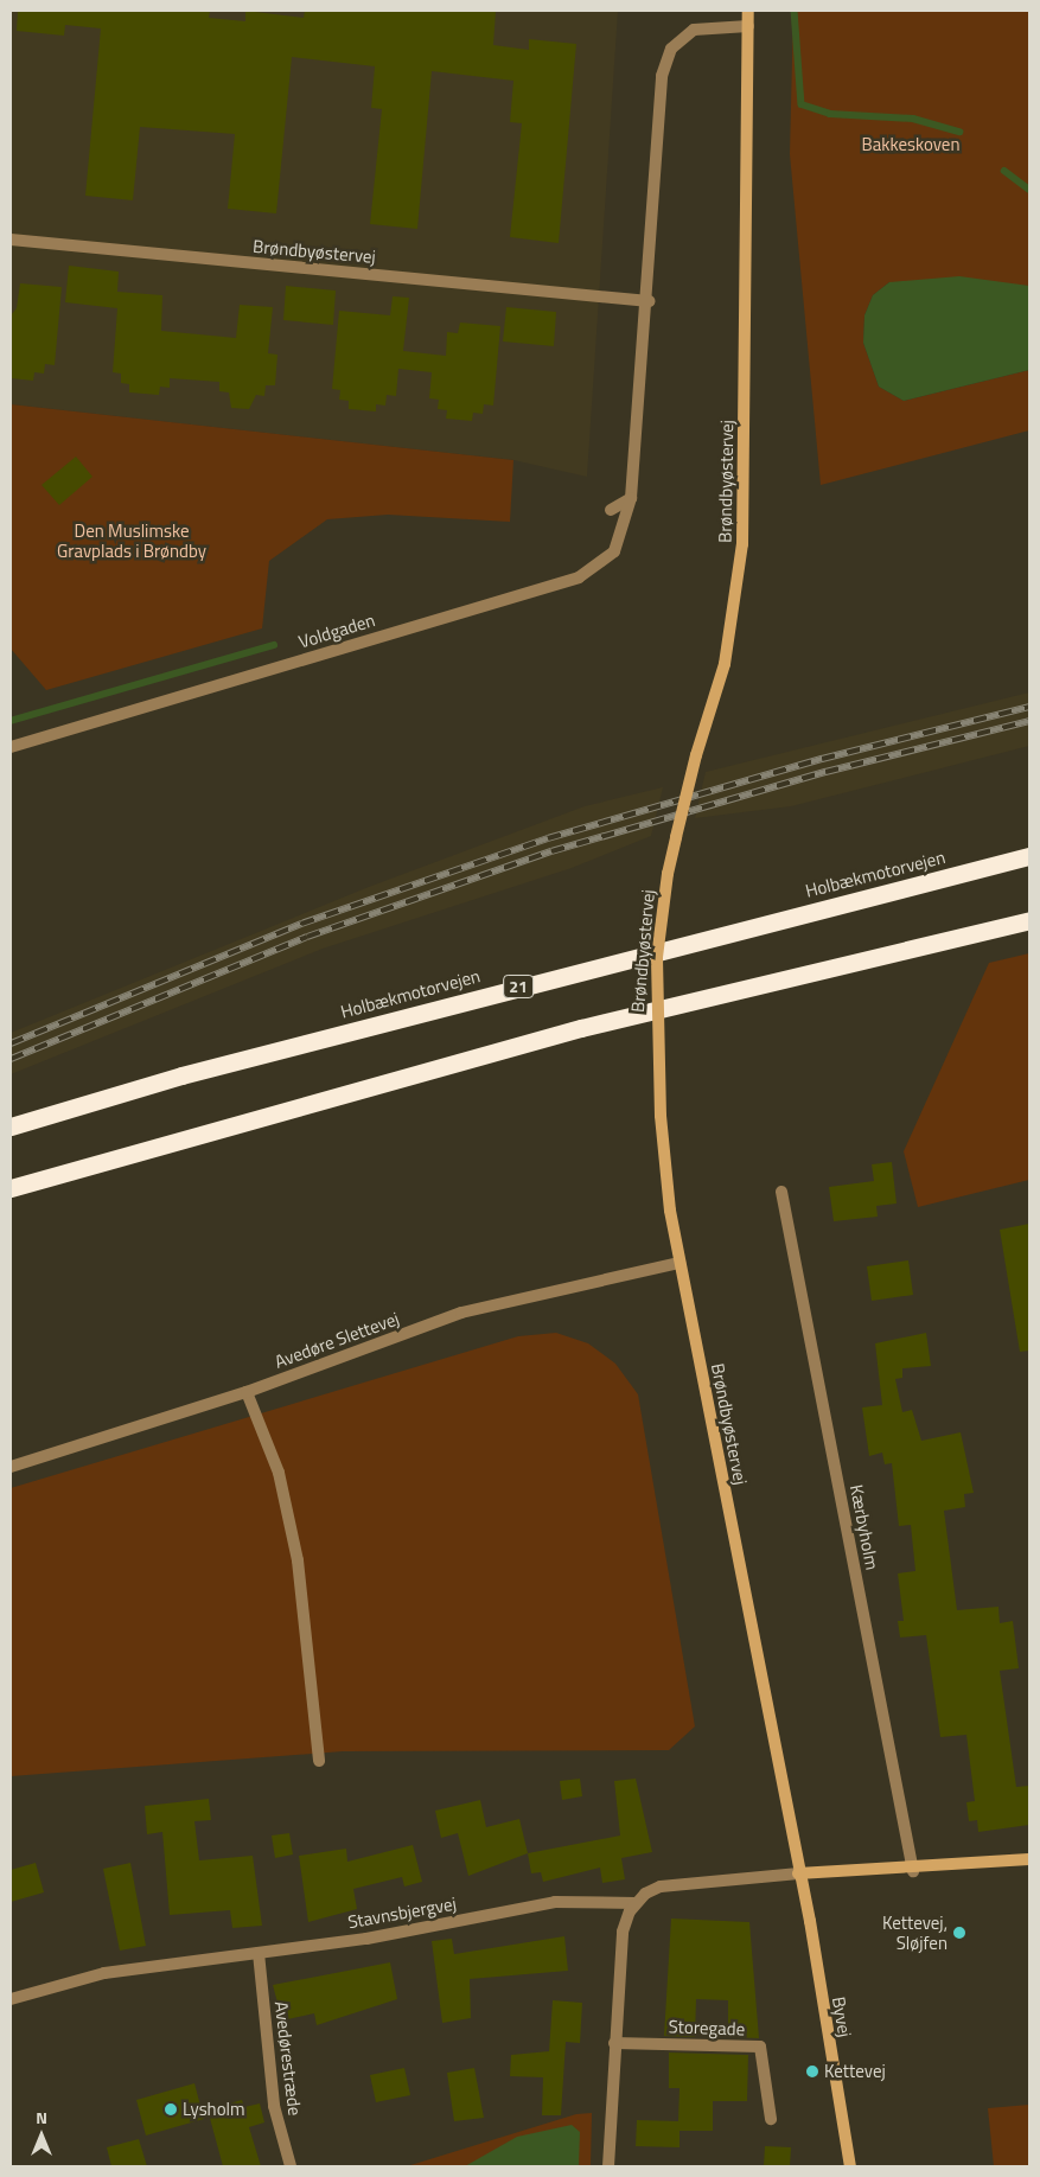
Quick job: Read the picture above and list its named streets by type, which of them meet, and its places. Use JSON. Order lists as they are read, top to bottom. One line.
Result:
{"streets":{"highway":["Holbækmotorvejen","21"],"street":["Brøndbyøstervej","Voldgaden","Avedøre Slettevej","Kærbyholm","Stavnsbjergvej","Byvej","Storegade","Avedørestræde"]},"crossings":[["Brøndbyøstervej","Avedøre Slettevej"],["Brøndbyøstervej","Byvej"],["Stavnsbjergvej","Avedørestræde"]],"parks":["Bakkeskoven","Den Muslimske Gravplads i Brøndby"],"places":["Kettevej, Sløjfen","Kettevej","Lysholm"],"north":"top"}
